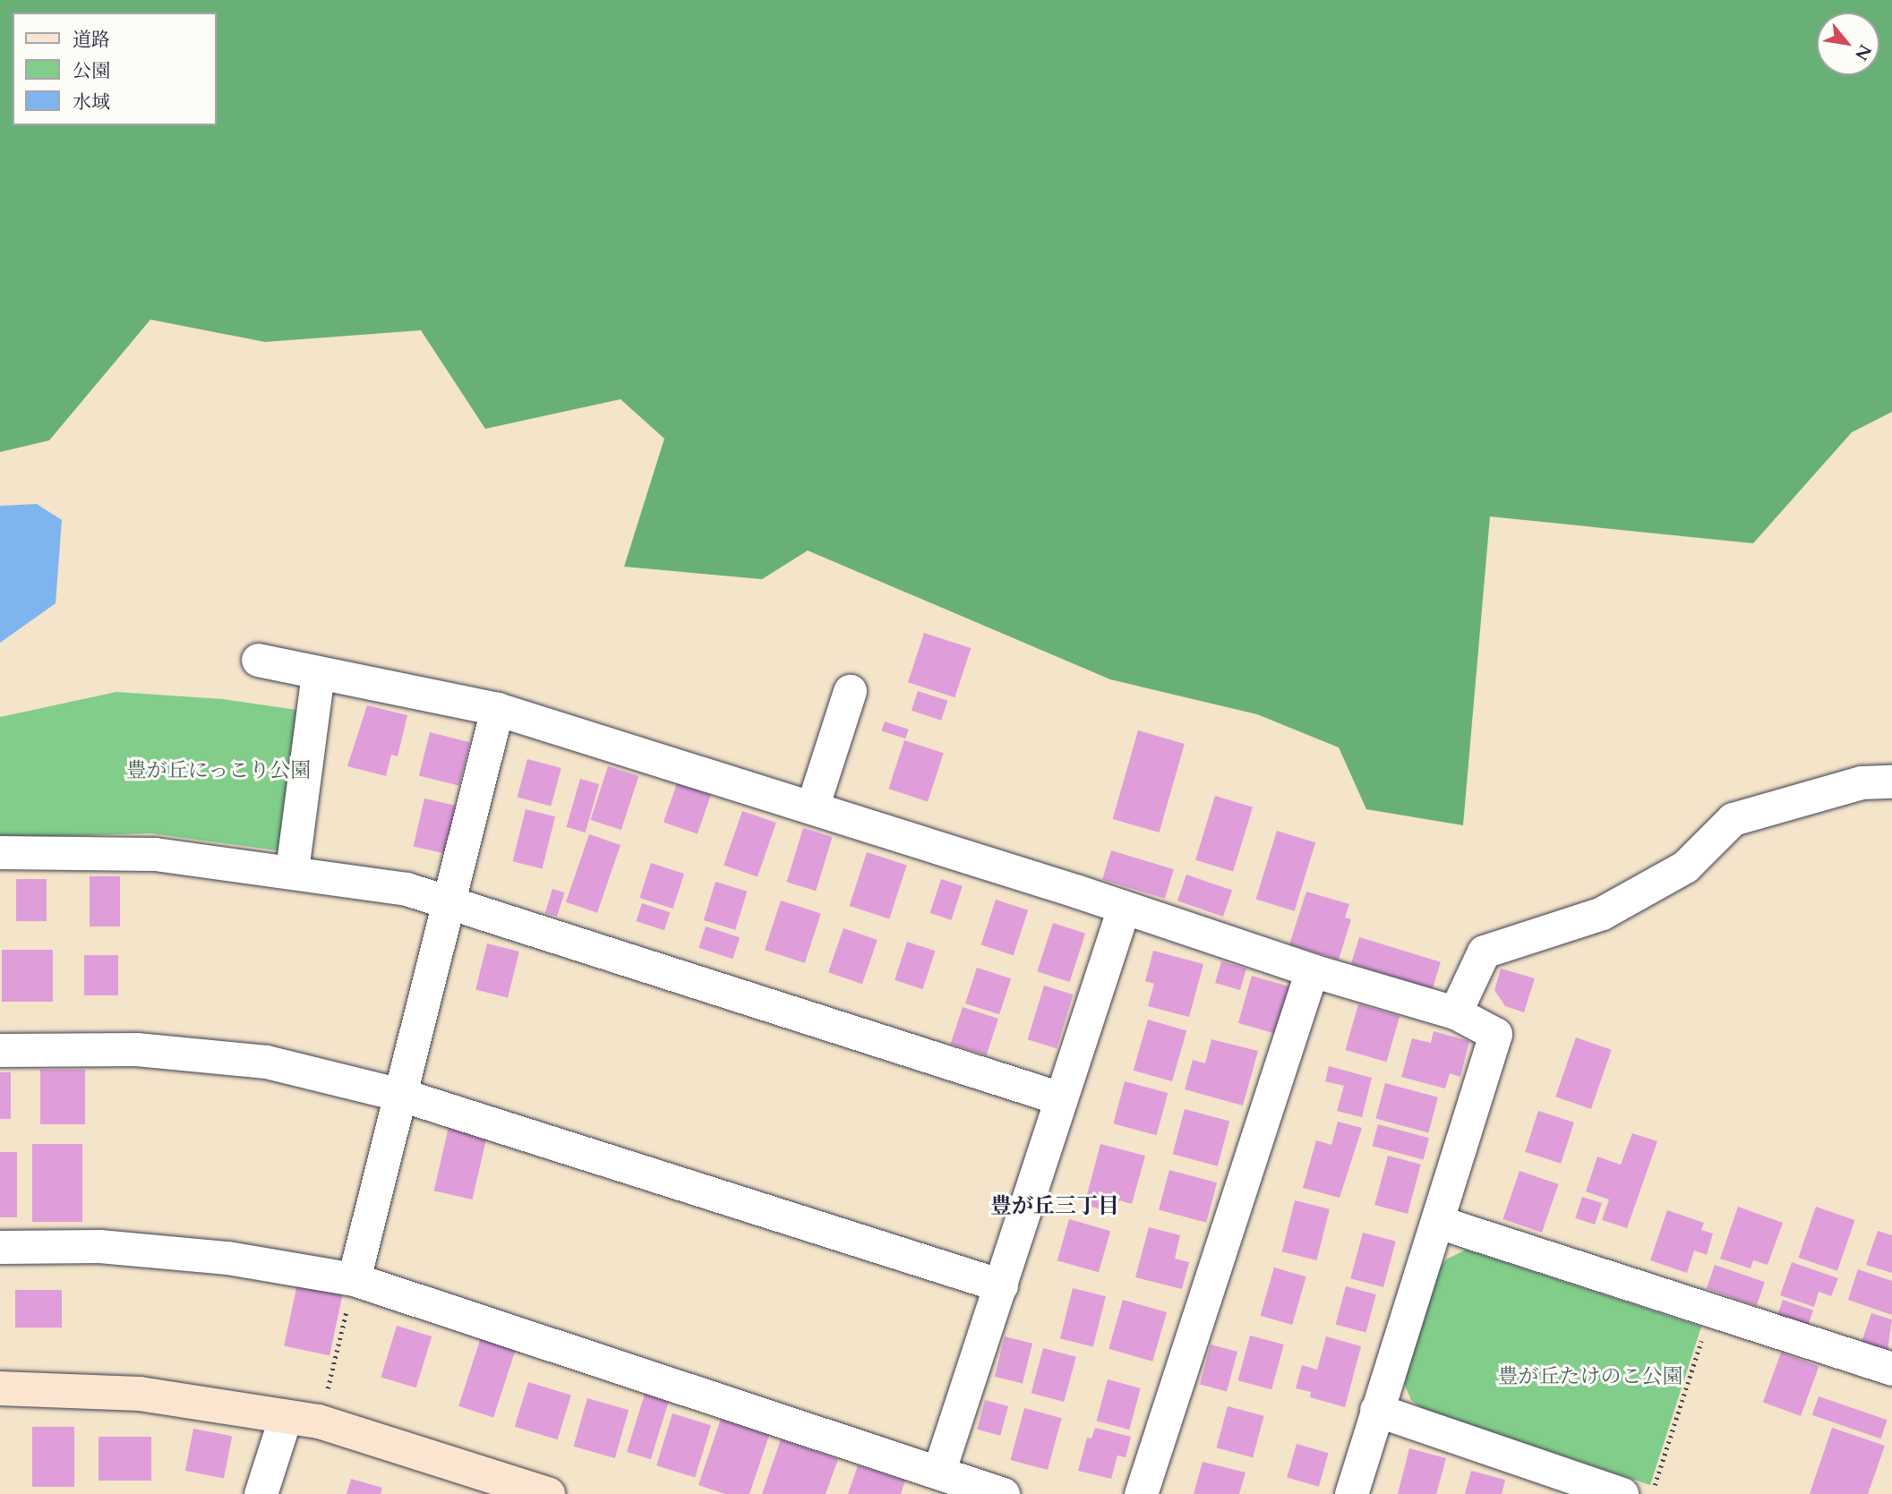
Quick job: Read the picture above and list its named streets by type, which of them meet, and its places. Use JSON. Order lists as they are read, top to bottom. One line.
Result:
{"districts":["豊が丘三丁目"],"parks":["豊が丘にっこり公園","豊が丘たけのこ公園"],"legend":["道路","公園","水域"],"north":"bottom right"}
